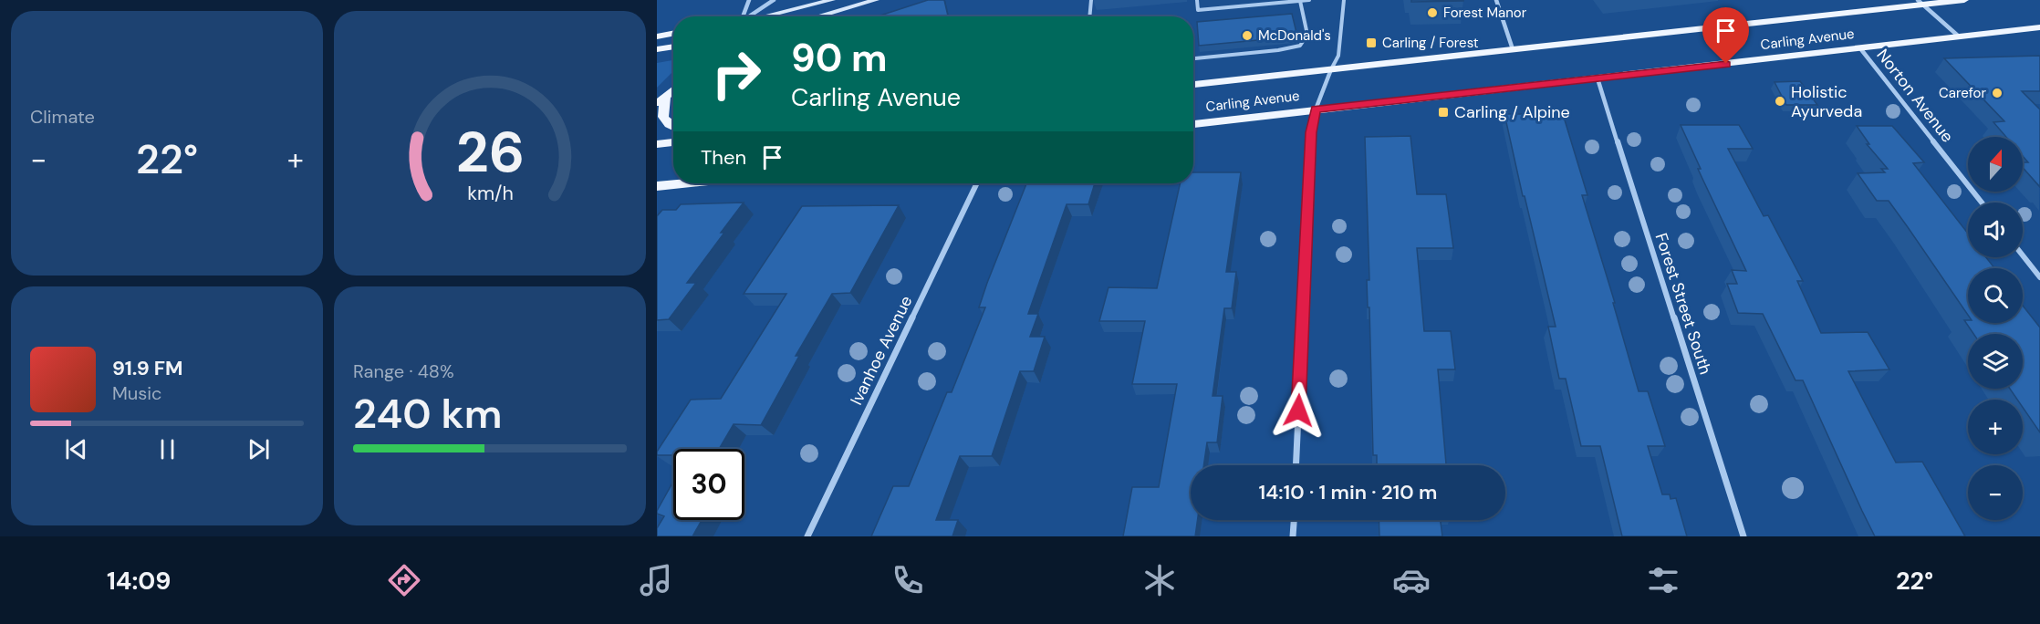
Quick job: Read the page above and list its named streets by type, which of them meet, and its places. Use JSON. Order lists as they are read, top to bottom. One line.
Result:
{"streets":{"main road":["Carling Avenue"],"street":["Norton Avenue","Forest Street South","Ivanhoe Avenue"]},"crossings":[["Carling Avenue","Norton Avenue"],["Carling Avenue","Forest Street South"]],"places":{"other":["Forest Manor","McDonald's","Carefor","Holistic Ayurveda"],"transit":["Carling / Forest","Carling / Alpine"]},"north":"top","page":{"tile":["Climate",["Range · 48%","240 km"]],"turn":["90 m","Carling Avenue"],"then":"Then","heat":["−","22°","+"],"map_buttons":["+","−"],"song":["91.9 FM","Music"],"limit":"30","trip":"14:10 · 1 min · 210 m","tabs":["14:09","22°"],"gauge":["26","km/h"]}}
